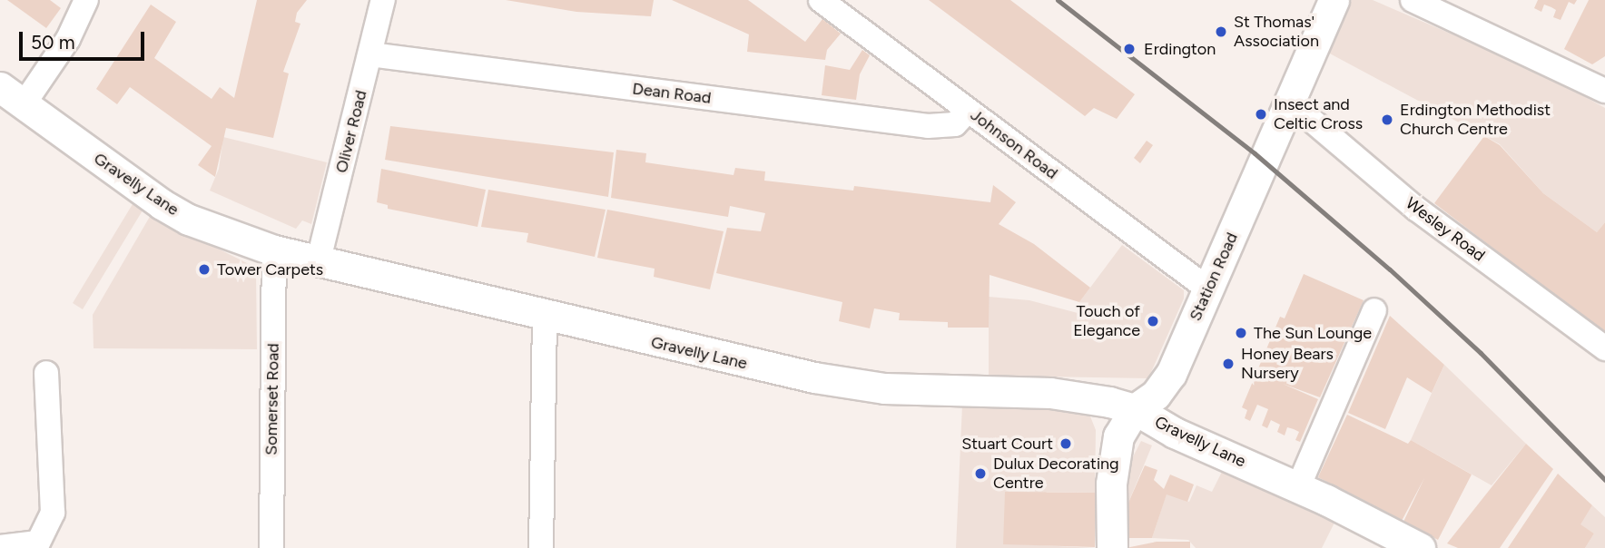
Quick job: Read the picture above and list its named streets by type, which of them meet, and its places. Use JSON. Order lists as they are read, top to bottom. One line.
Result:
{"streets":{"main road":["Gravelly Lane","Station Road"],"street":["Dean Road","Oliver Road","Johnson Road","Wesley Road","Somerset Road"]},"crossings":[["Dean Road","Oliver Road"],["Dean Road","Johnson Road"],["Oliver Road","Gravelly Lane"],["Johnson Road","Station Road"],["Gravelly Lane","Station Road"],["Gravelly Lane","Somerset Road"],["Wesley Road","Station Road"]],"places":["St Thomas' Association","Erdington","Insect and Celtic Cross","Erdington Methodist Church Centre","Tower Carpets","Touch of Elegance","The Sun Lounge","Honey Bears Nursery","Stuart Court","Dulux Decorating Centre"],"scale_bar":"50 m"}
